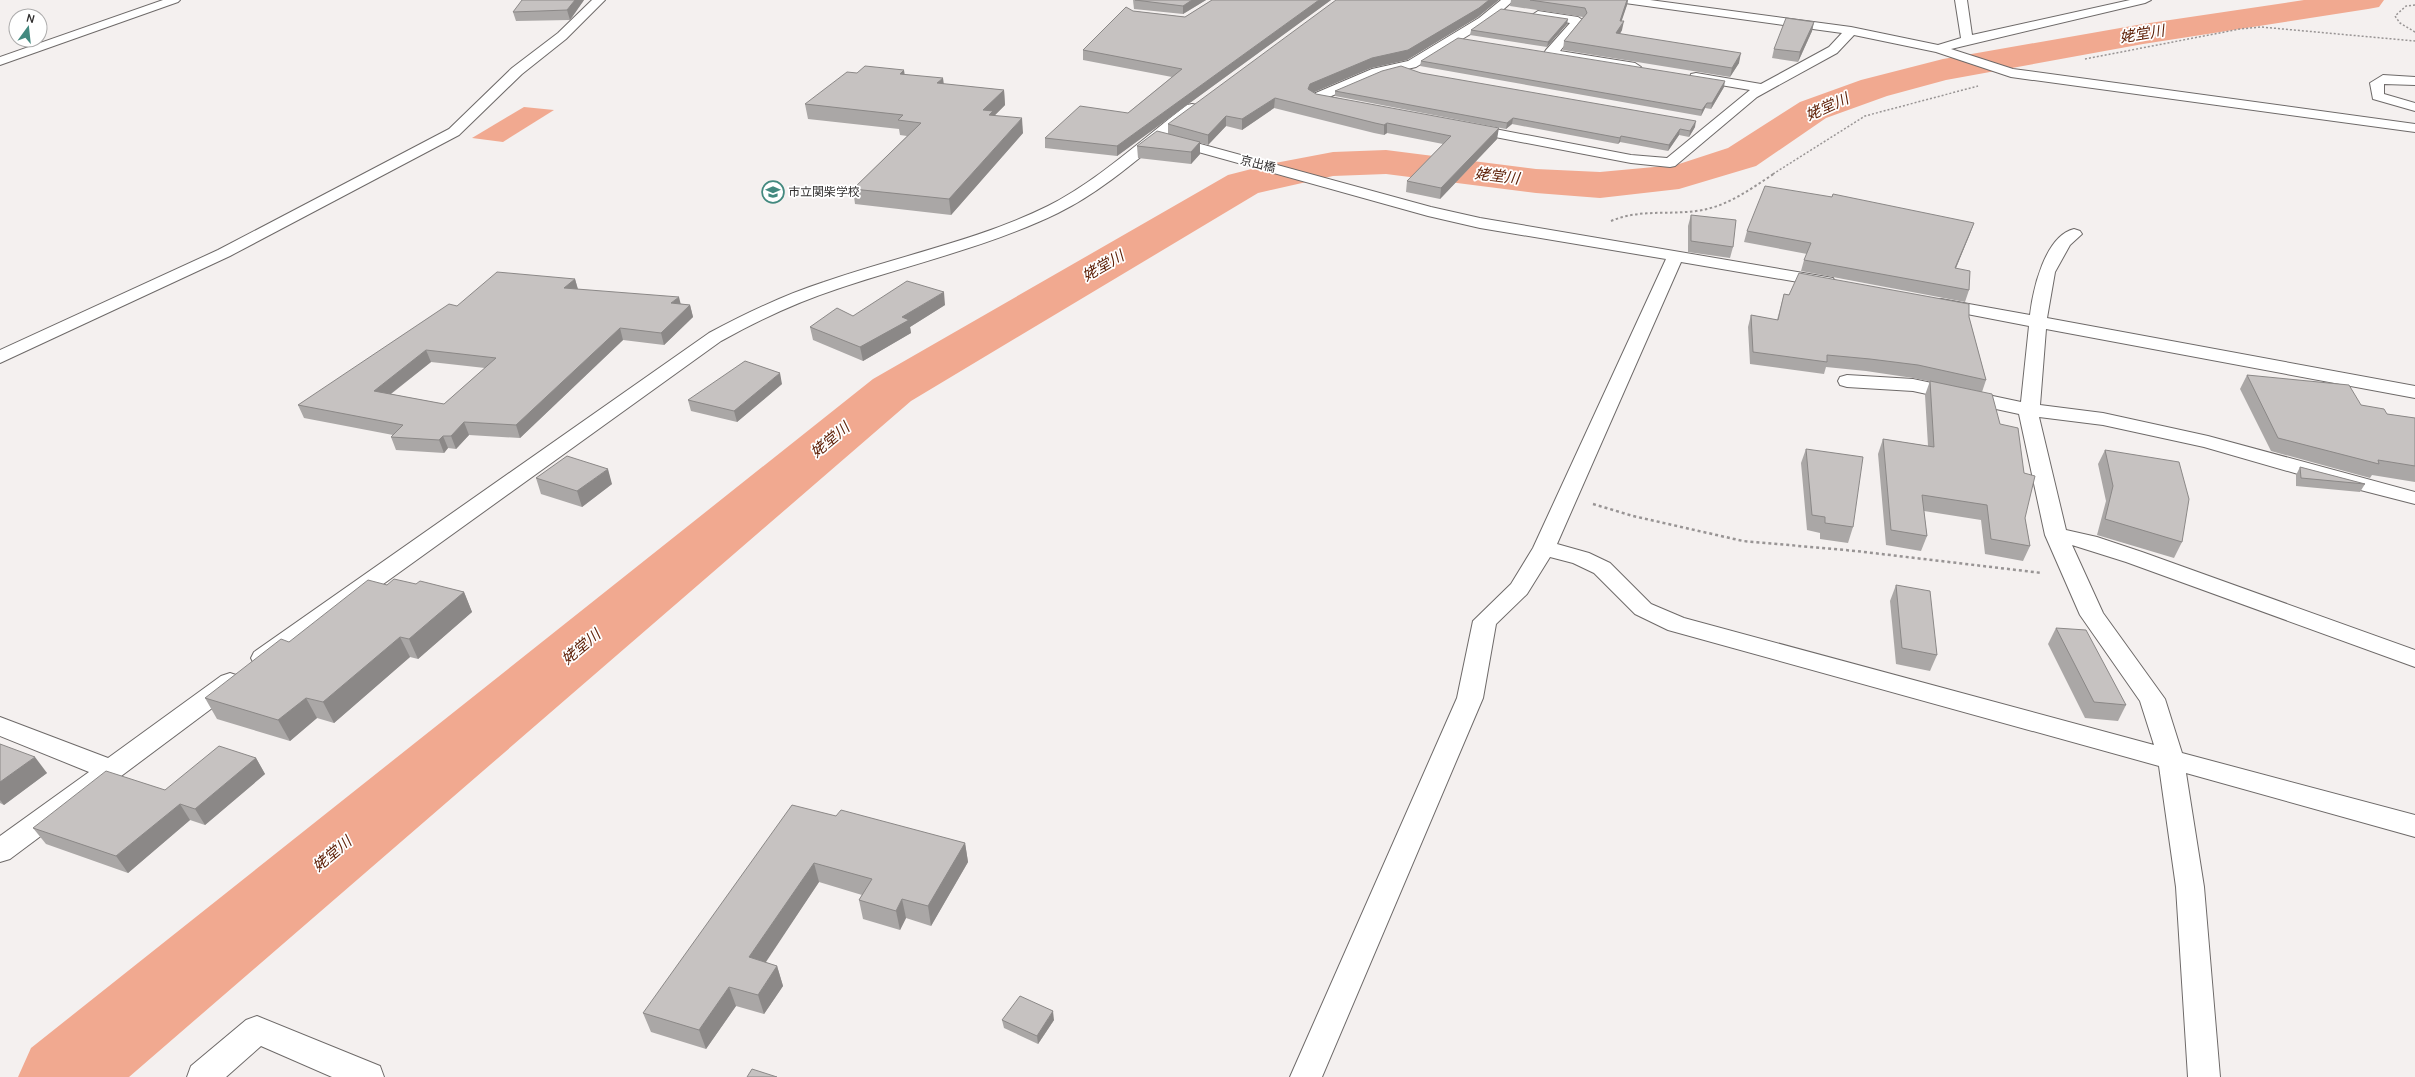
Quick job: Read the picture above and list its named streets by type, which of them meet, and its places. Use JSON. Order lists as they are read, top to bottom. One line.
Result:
{"streets":{"street":["京出橋"]},"water":["姥堂川"],"places":{"school or university":["市立関柴学校"]},"north":"top"}
